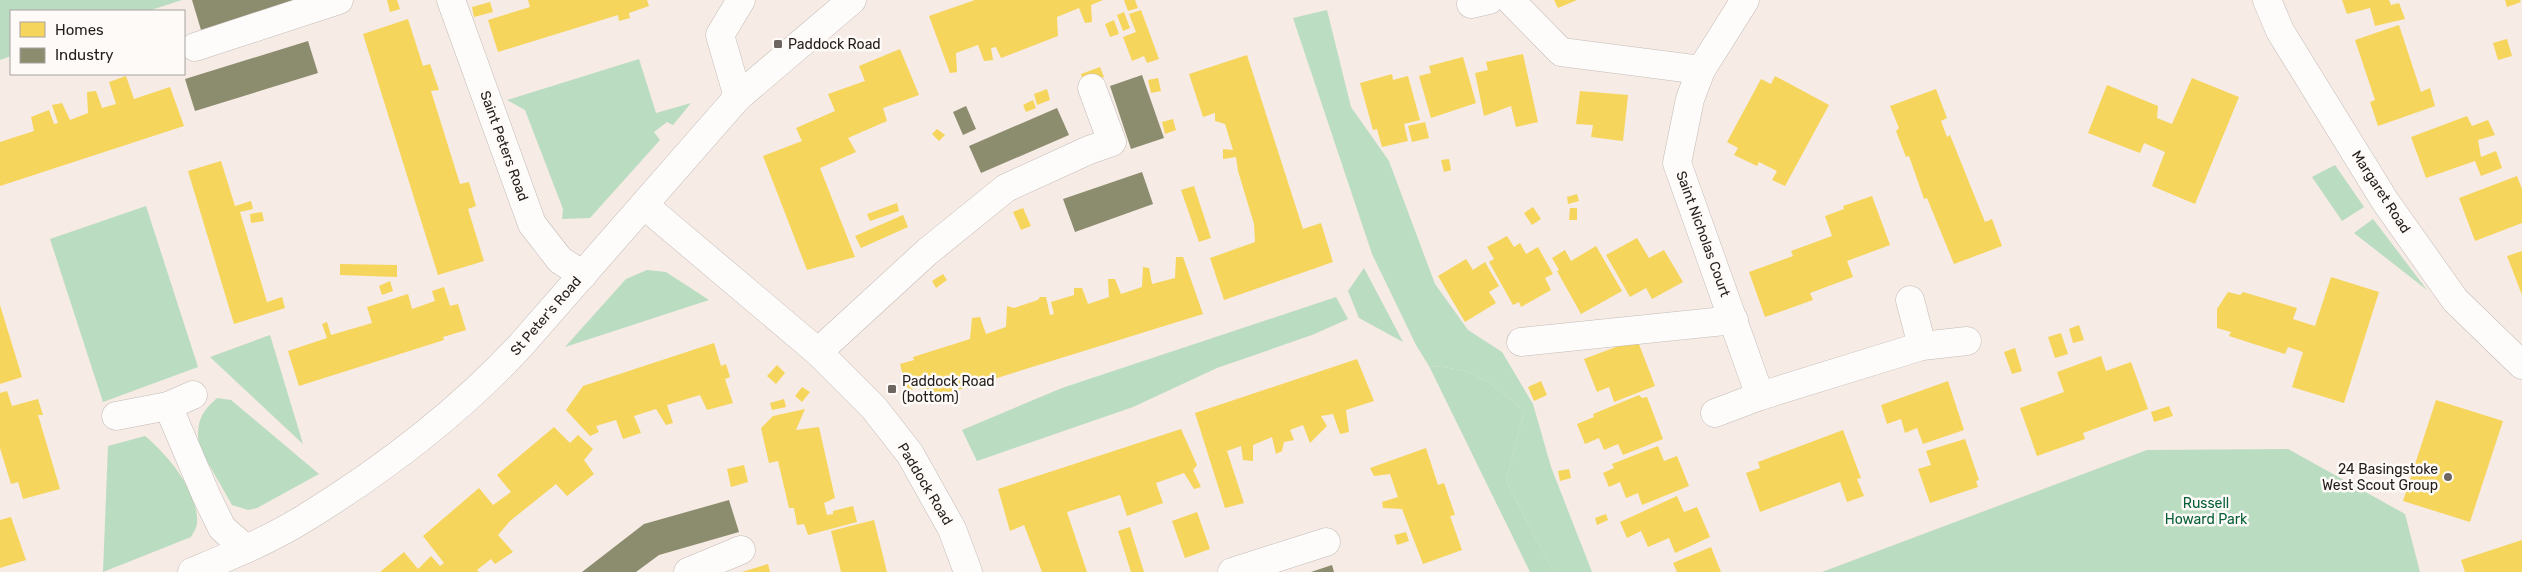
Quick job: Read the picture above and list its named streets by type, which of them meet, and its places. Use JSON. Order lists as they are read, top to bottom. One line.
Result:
{"streets":{"street":["Saint Peters Road","Margaret Road","Saint Nicholas Court","St Peter's Road","Paddock Road"]},"crossings":[["Saint Peters Road","St Peter's Road"],["St Peter's Road","Paddock Road"]],"parks":["Russell Howard Park"],"places":{"transit":["Paddock Road","Paddock Road (bottom)"],"other":["24 Basingstoke West Scout Group"]},"legend":["Homes","Industry"]}
